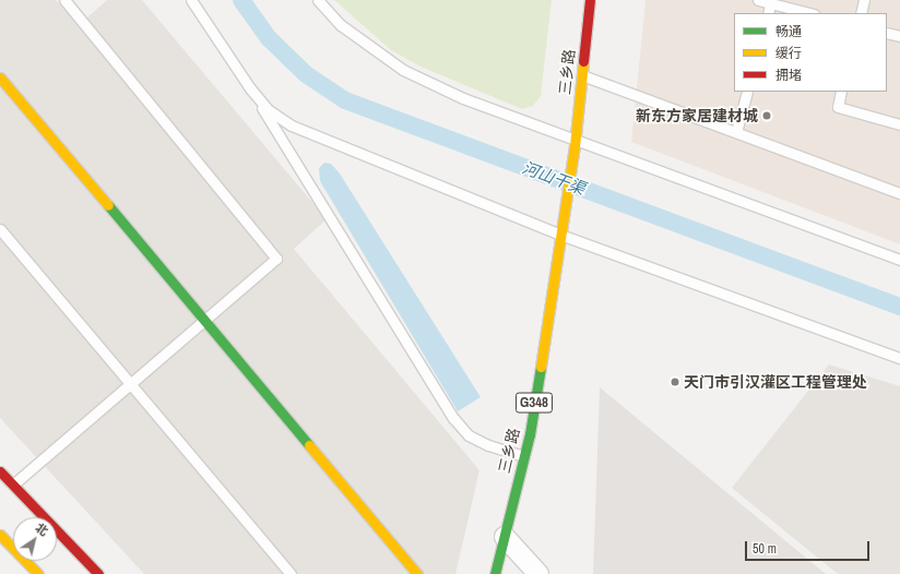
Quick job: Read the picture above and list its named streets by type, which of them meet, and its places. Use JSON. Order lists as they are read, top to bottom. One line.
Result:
{"streets":{"main road":["三乡路","G348"]},"crossings":[["三乡路","G348"]],"water":["河山干渠"],"places":["新东方家居建材城","天门市引汉灌区工程管理处"],"legend":["畅通","缓行","拥堵"],"scale_bar":"50 m","north":"top right"}
